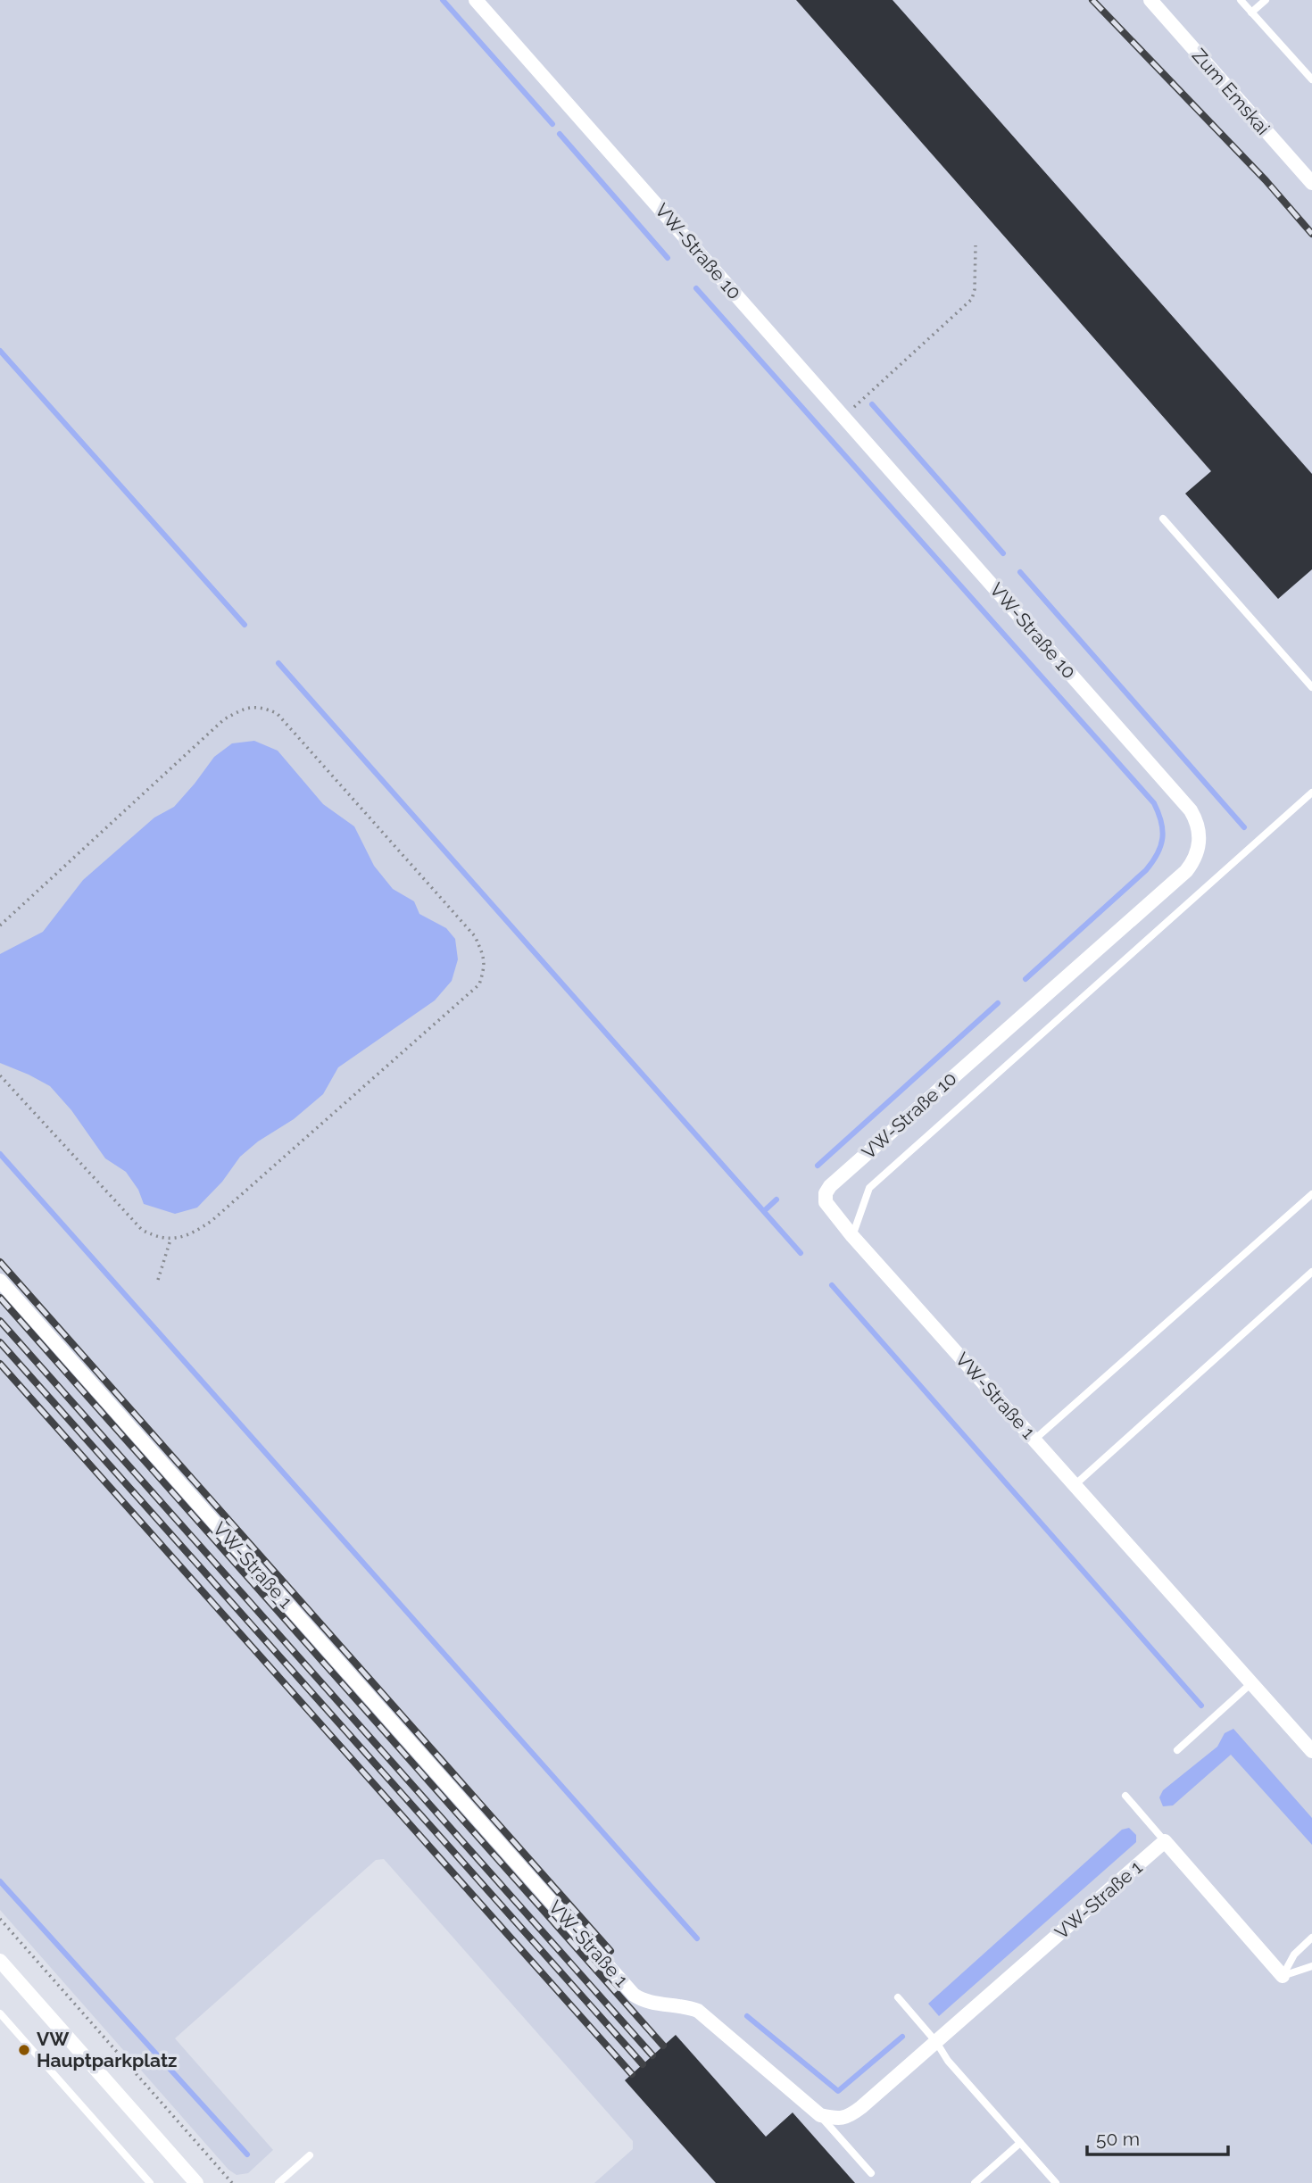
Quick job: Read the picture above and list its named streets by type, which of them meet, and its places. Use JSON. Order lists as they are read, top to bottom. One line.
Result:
{"streets":{"street":["Zum Emskai","VW-Straße 10","VW-Straße 1"]},"crossings":[["VW-Straße 10","VW-Straße 1"]],"places":["VW Hauptparkplatz"],"scale_bar":"50 m"}
